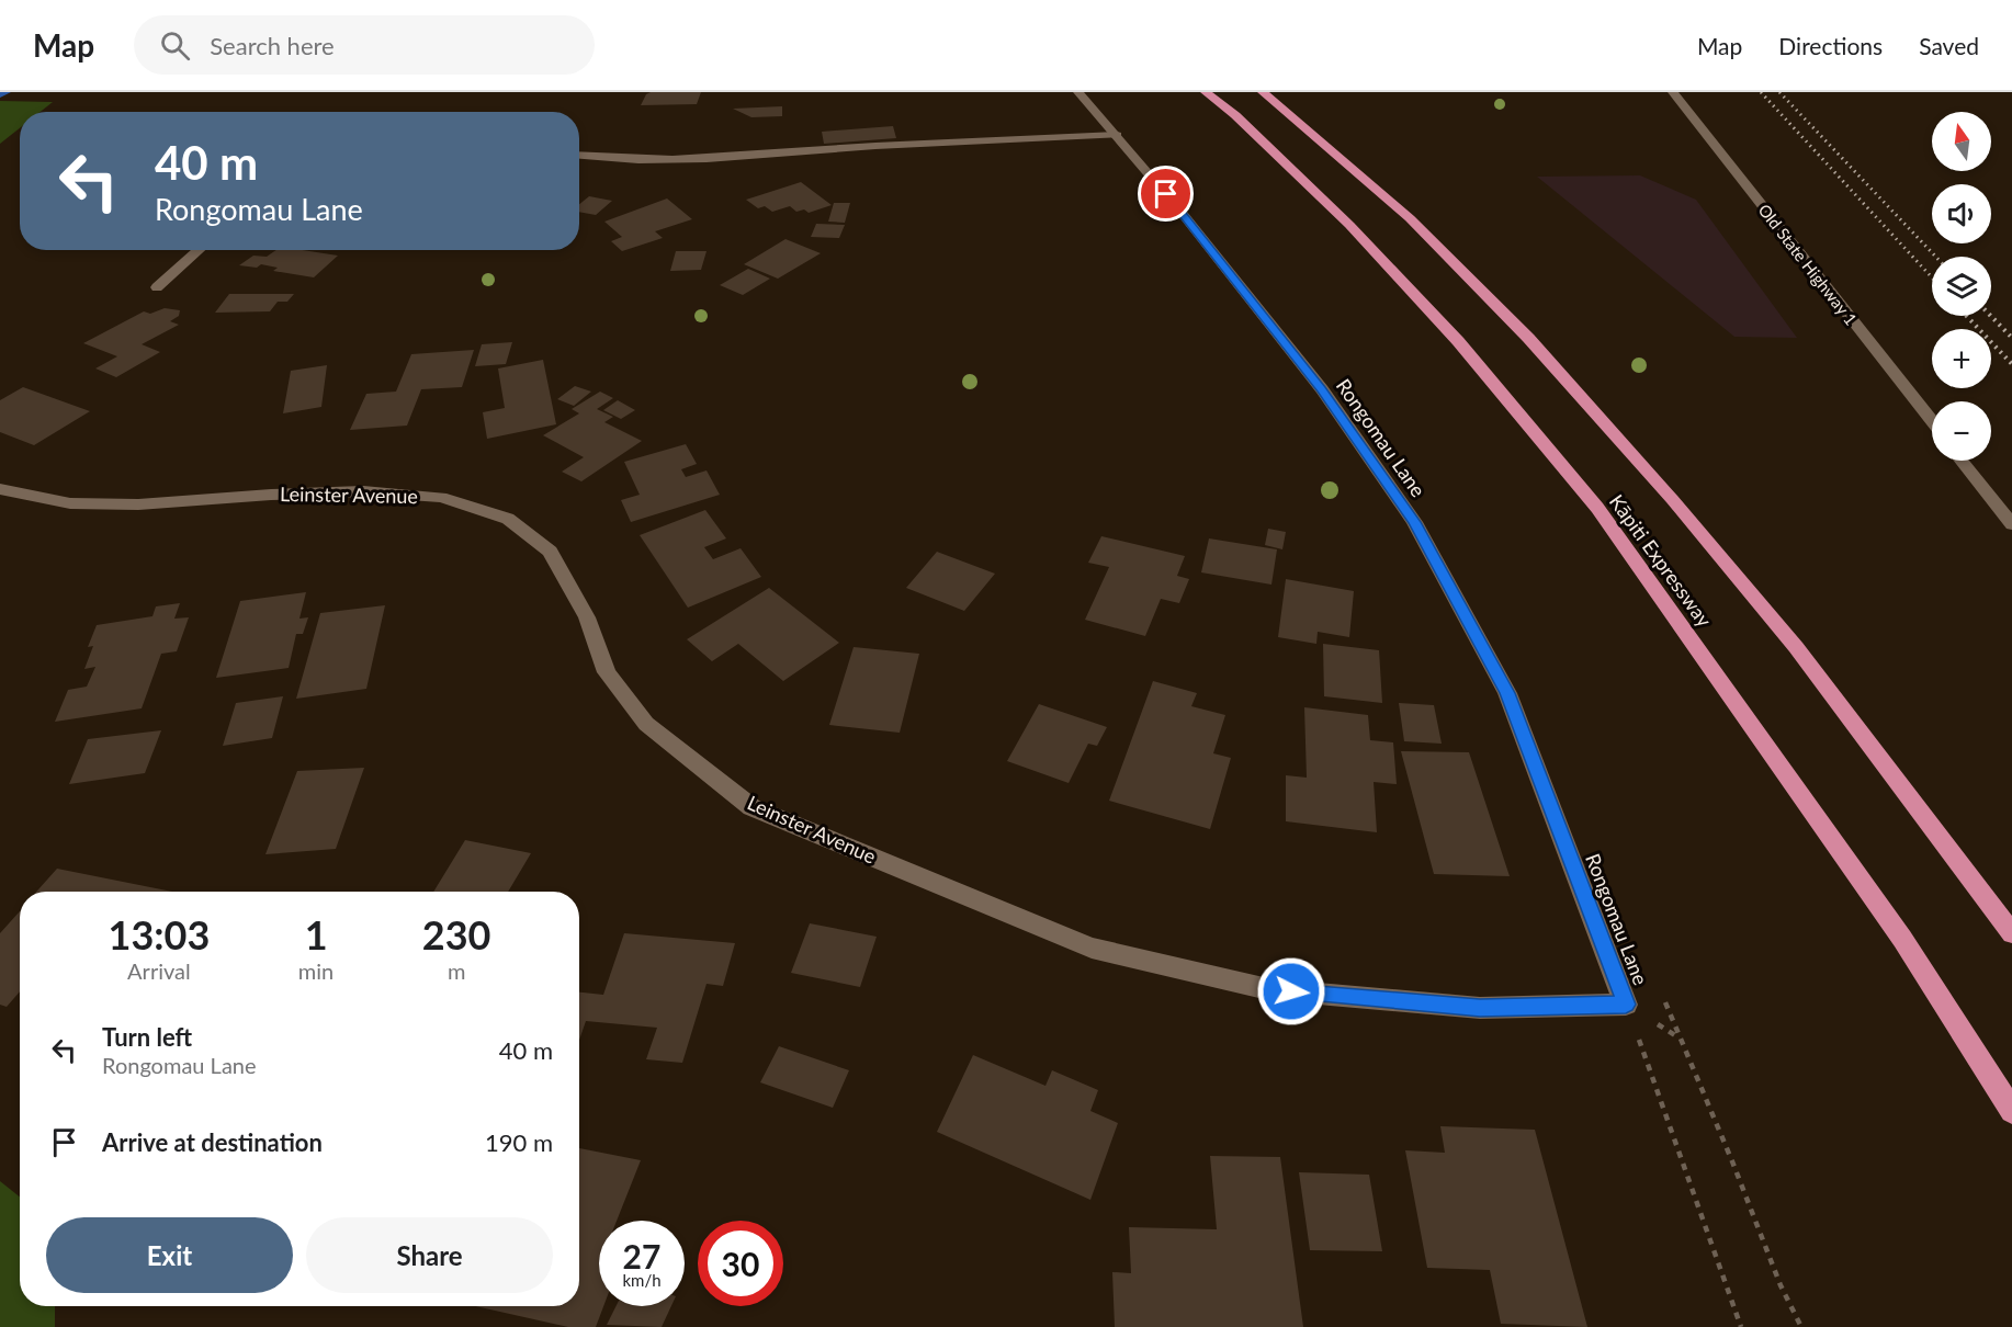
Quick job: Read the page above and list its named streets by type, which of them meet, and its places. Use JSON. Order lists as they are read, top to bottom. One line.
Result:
{"streets":{"highway":["Kāpiti Expressway"],"street":["Old State Highway 1","Rongomau Lane","Leinster Avenue"]},"crossings":[["Rongomau Lane","Leinster Avenue"]],"north":"top","page":{"header":"Map","search":"Search here","nav":["Map","Directions","Saved"],"map_buttons":["+","−"],"turn":["40 m","Rongomau Lane"],"eta":["13:03","Arrival","1","min","230","m"],"list":[{"name":"Turn left","note":"Rongomau Lane","value":"40 m"},{"name":"Arrive at destination","value":"190 m"}],"buttons":["Exit","Share"],"speed":"27 km/h","limit":"30"}}
